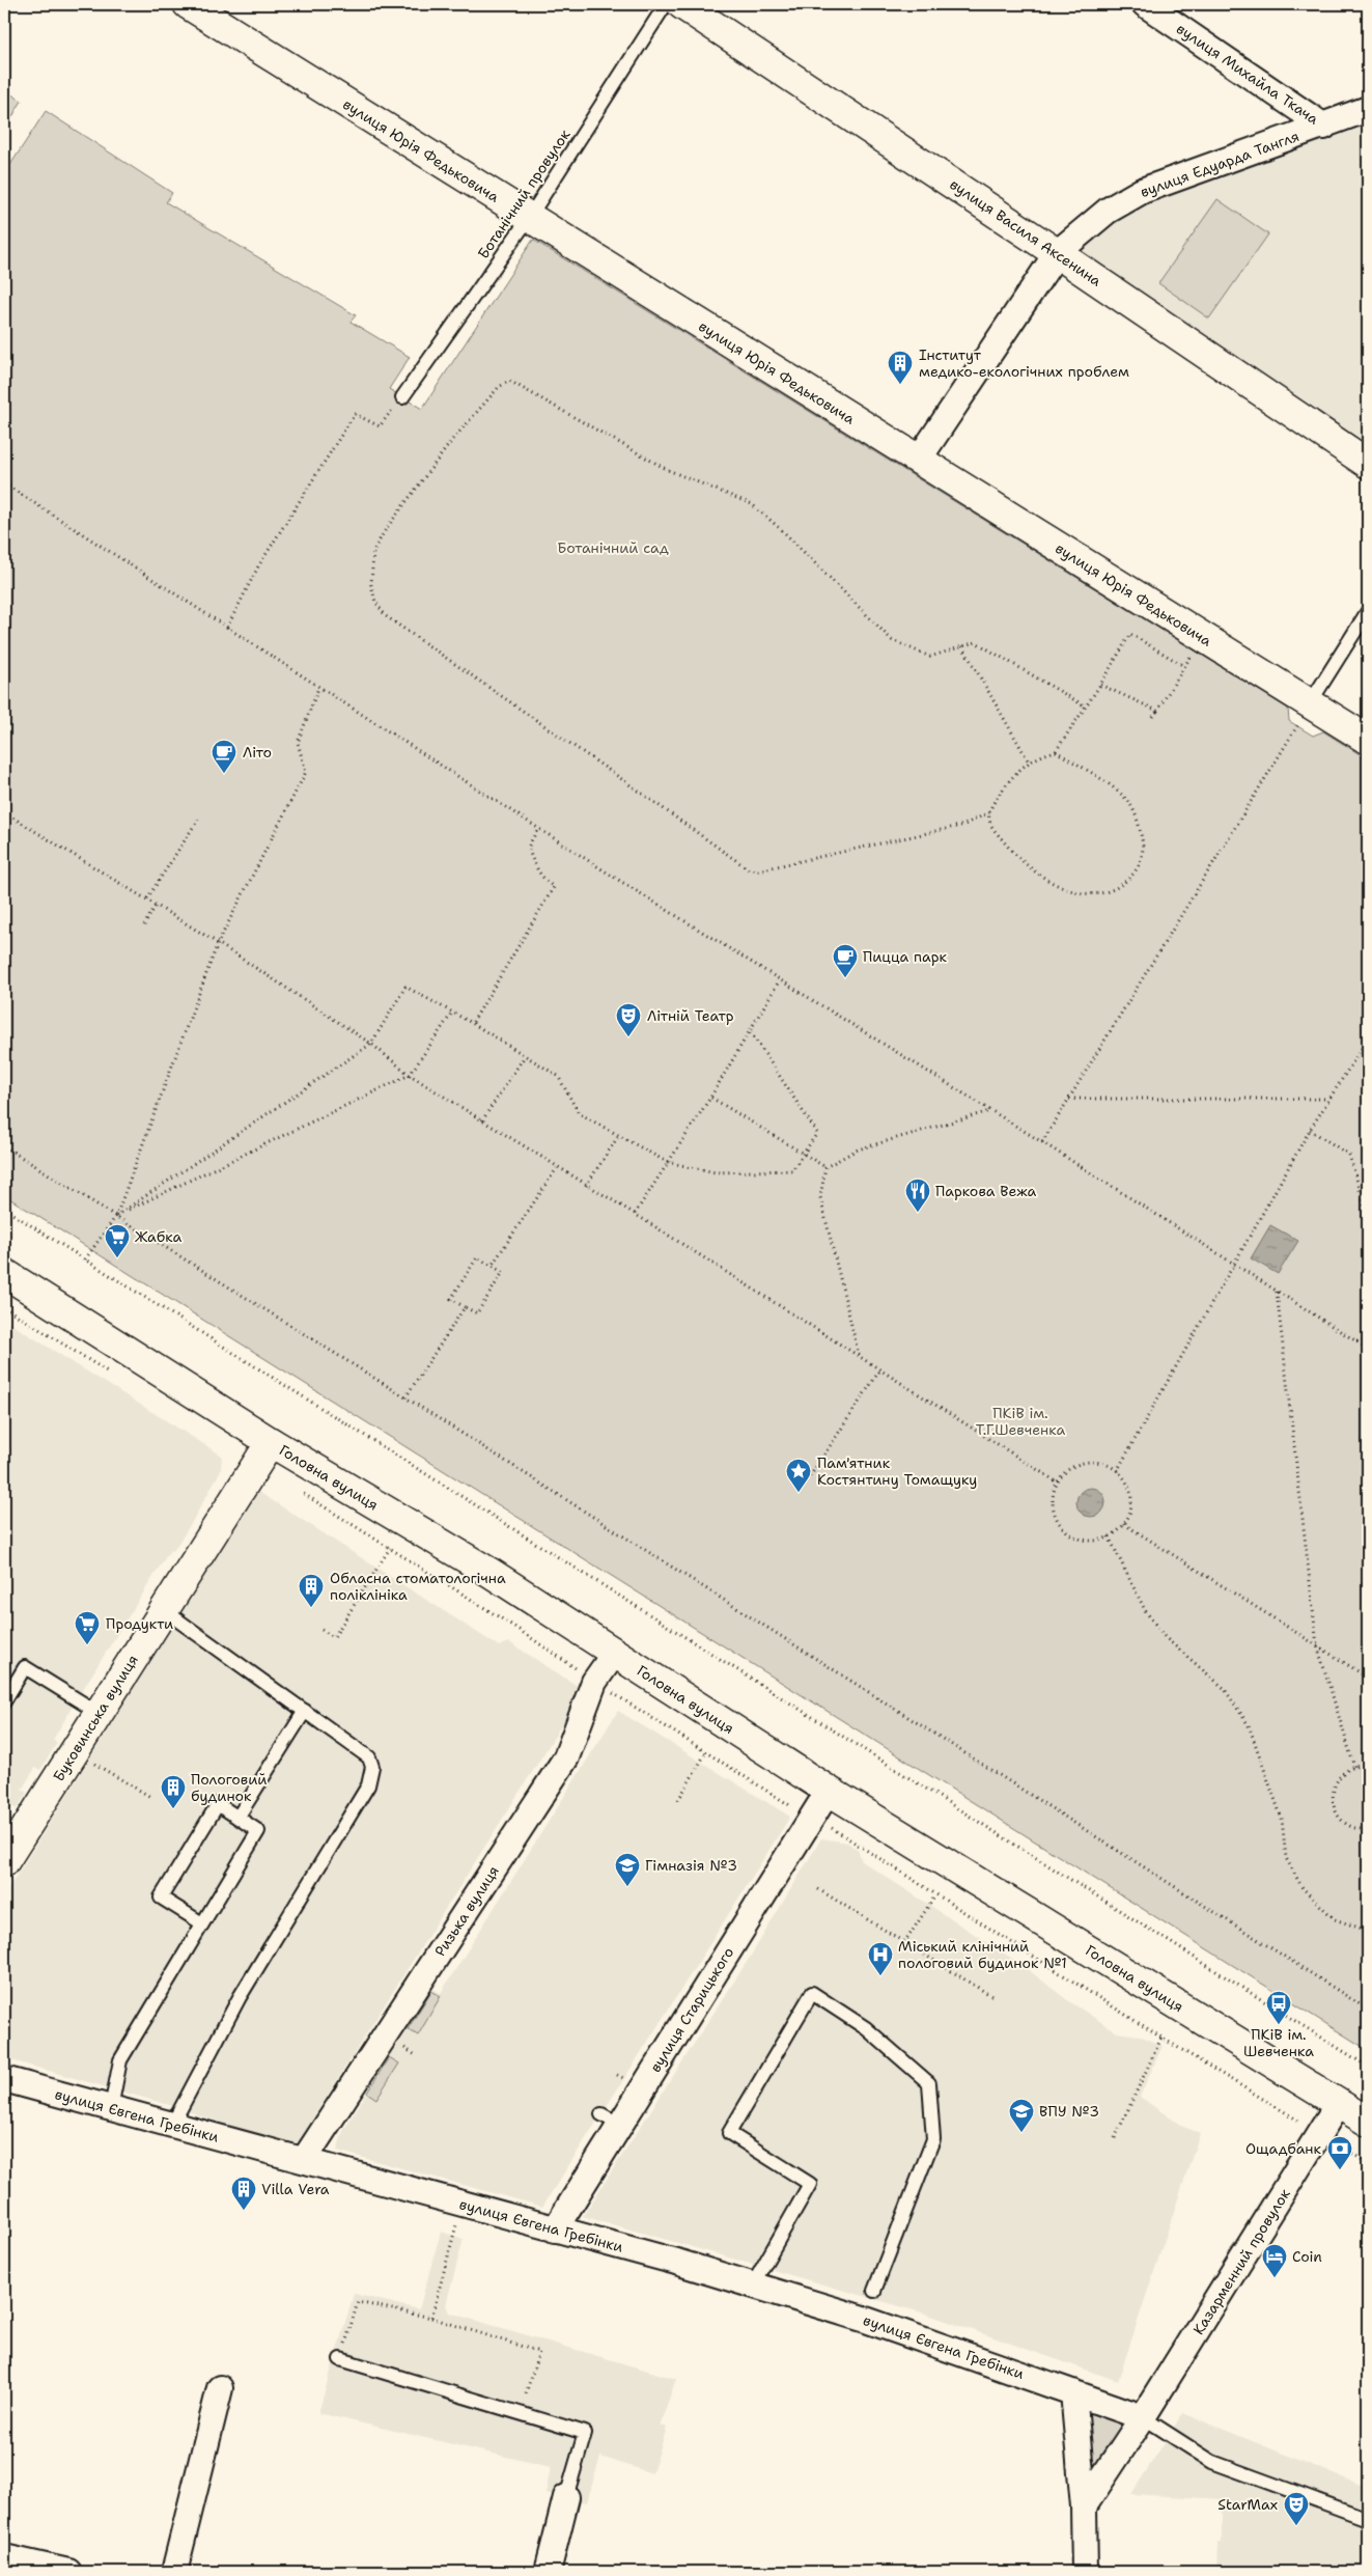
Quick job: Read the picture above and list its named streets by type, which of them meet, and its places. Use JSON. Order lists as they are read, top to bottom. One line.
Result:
{"streets":{"street":["вулиця Михайла Ткача","вулиця Юрія Федьковича","вулиця Едуарда Тангля","вулиця Василя Аксенина","Головна вулиця","Буковинська вулиця","Ризька вулиця","вулиця Старицького","вулиця Євгена Гребінки","Казарменний провулок"],"lane":["Ботанічний провулок"]},"crossings":[["вулиця Михайла Ткача","вулиця Едуарда Тангля"],["вулиця Юрія Федьковича","вулиця Едуарда Тангля"],["вулиця Юрія Федьковича","Ботанічний провулок"],["вулиця Едуарда Тангля","вулиця Василя Аксенина"],["Головна вулиця","Буковинська вулиця"],["Головна вулиця","Ризька вулиця"],["Головна вулиця","вулиця Старицького"],["Головна вулиця","Казарменний провулок"],["Ризька вулиця","вулиця Євгена Гребінки"],["вулиця Старицького","вулиця Євгена Гребінки"],["вулиця Євгена Гребінки","Казарменний провулок"]],"parks":["Ботанічний сад","ПКіВ ім. Т.Г.Шевченка"],"places":{"building":["Інститут медико-екологічних проблем","Обласна стоматологічна поліклініка","Пологовий будинок","Villa Vera"],"cafe":["Літо","Пицца парк"],"theatre":["Літній Театр","StarMax"],"restaurant":["Паркова Вежа"],"supermarket":["Жабка","Продукти"],"place":["Пам'ятник Костянтину Томащуку"],"school or university":["Гімназія №3","ВПУ №3"],"hospital":["Міський клінічний пологовий будинок №1"],"bus stop":["ПКіВ ім. Шевченка"],"bank":["Ощадбанк"],"hotel":["Coin"]}}
